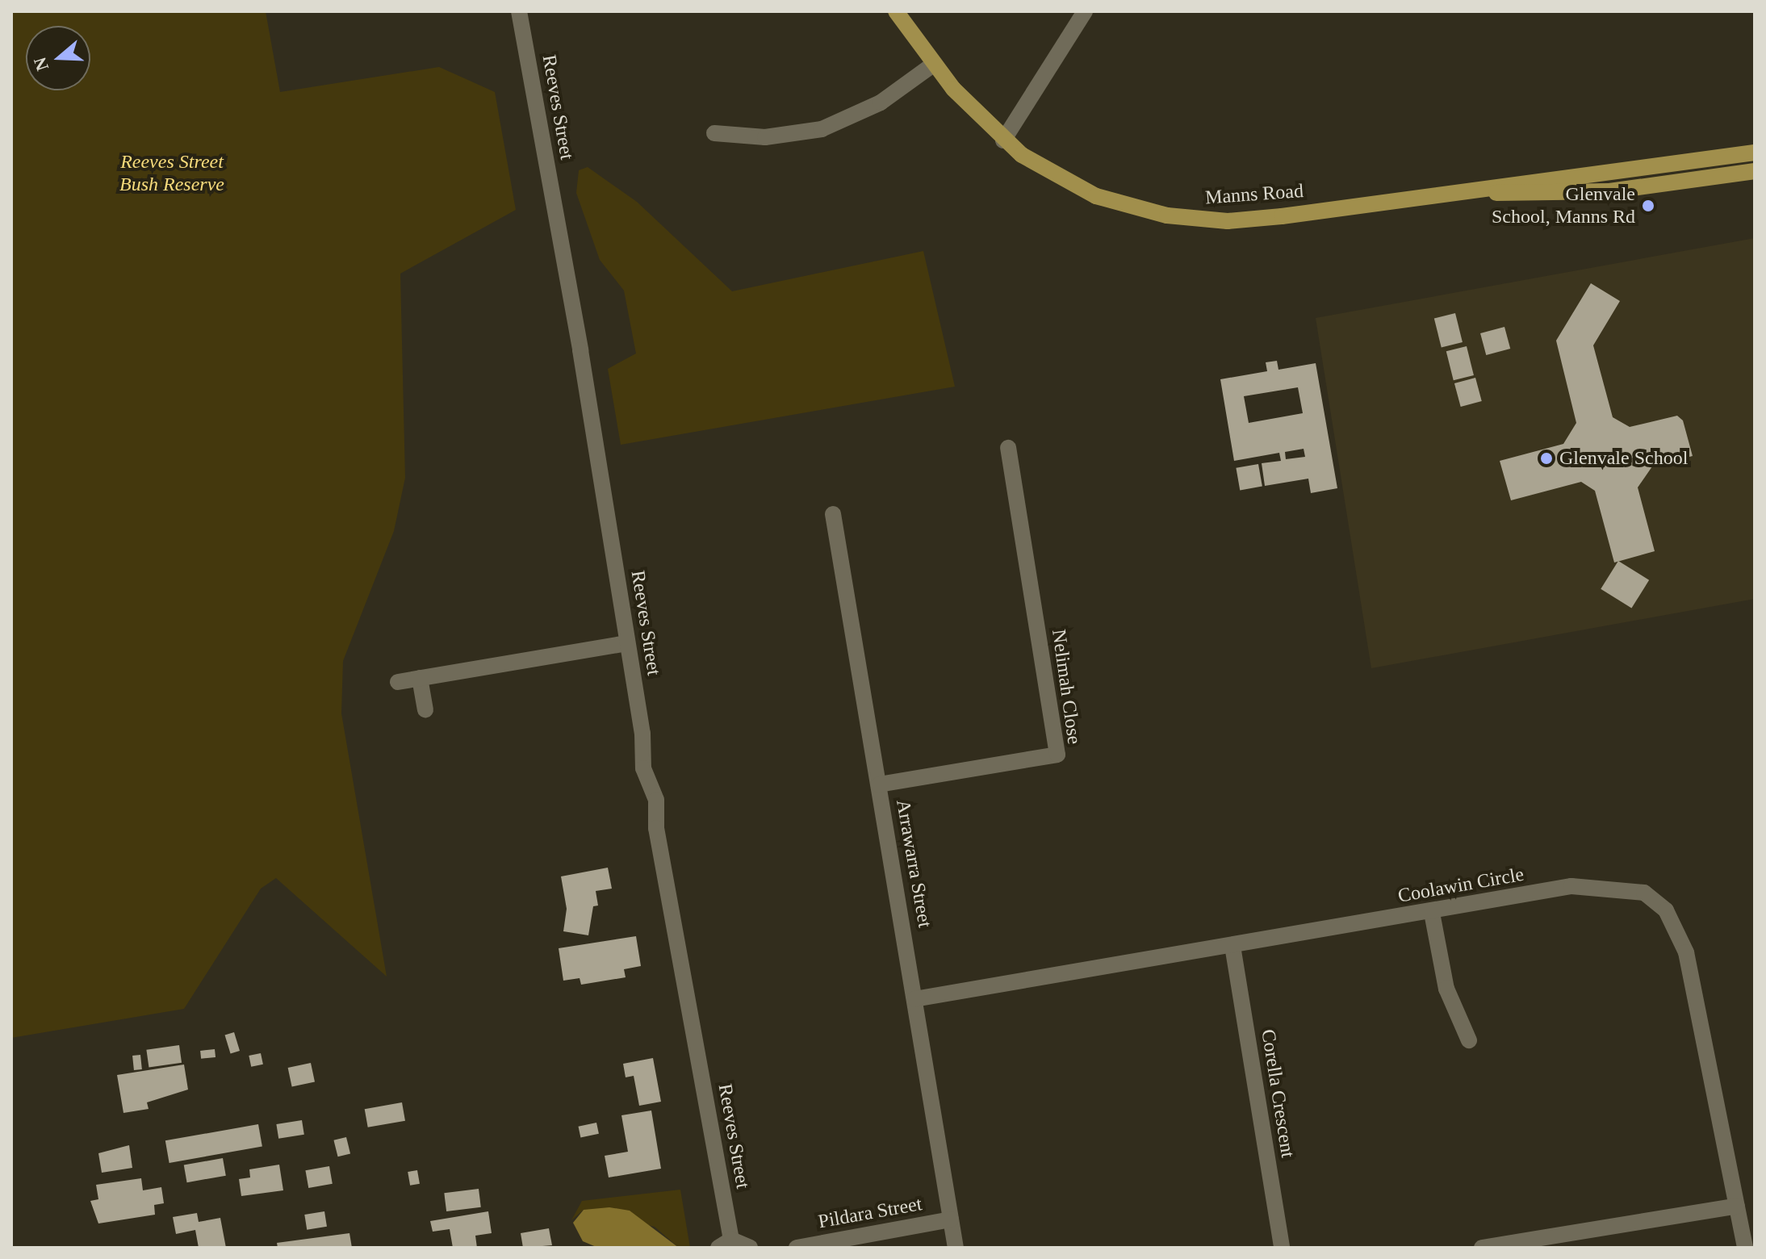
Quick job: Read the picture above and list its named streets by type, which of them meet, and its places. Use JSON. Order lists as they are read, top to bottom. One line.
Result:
{"streets":{"main road":["Manns Road"],"street":["Reeves Street","Nelimah Close","Arrawarra Street","Coolawin Circle","Corella Crescent","Pildara Street"]},"crossings":[["Nelimah Close","Arrawarra Street"],["Arrawarra Street","Coolawin Circle"],["Arrawarra Street","Pildara Street"],["Coolawin Circle","Corella Crescent"]],"parks":["Reeves Street Bush Reserve"],"places":["Glenvale School, Manns Rd","Glenvale School"],"north":"left"}
